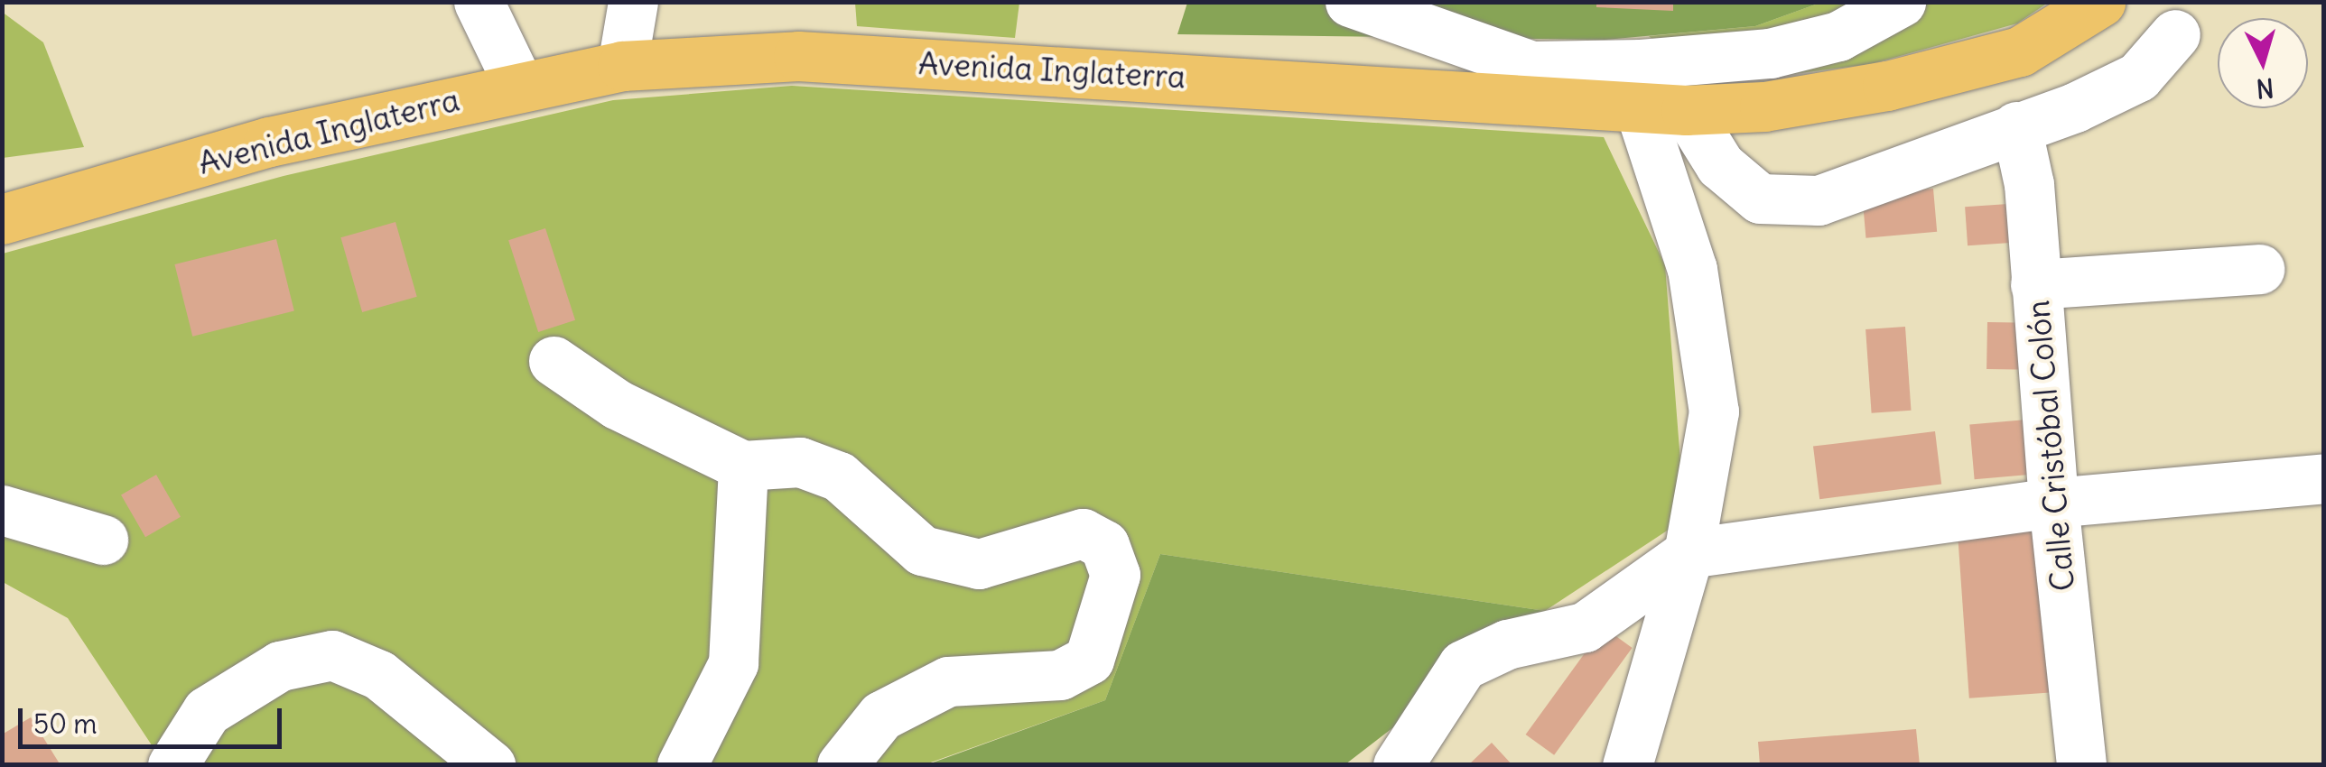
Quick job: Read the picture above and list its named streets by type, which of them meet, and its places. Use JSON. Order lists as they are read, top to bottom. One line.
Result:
{"streets":{"main road":["Avenida Inglaterra"],"street":["Calle Cristóbal Colón"]},"scale_bar":"50 m","north":"bottom"}
